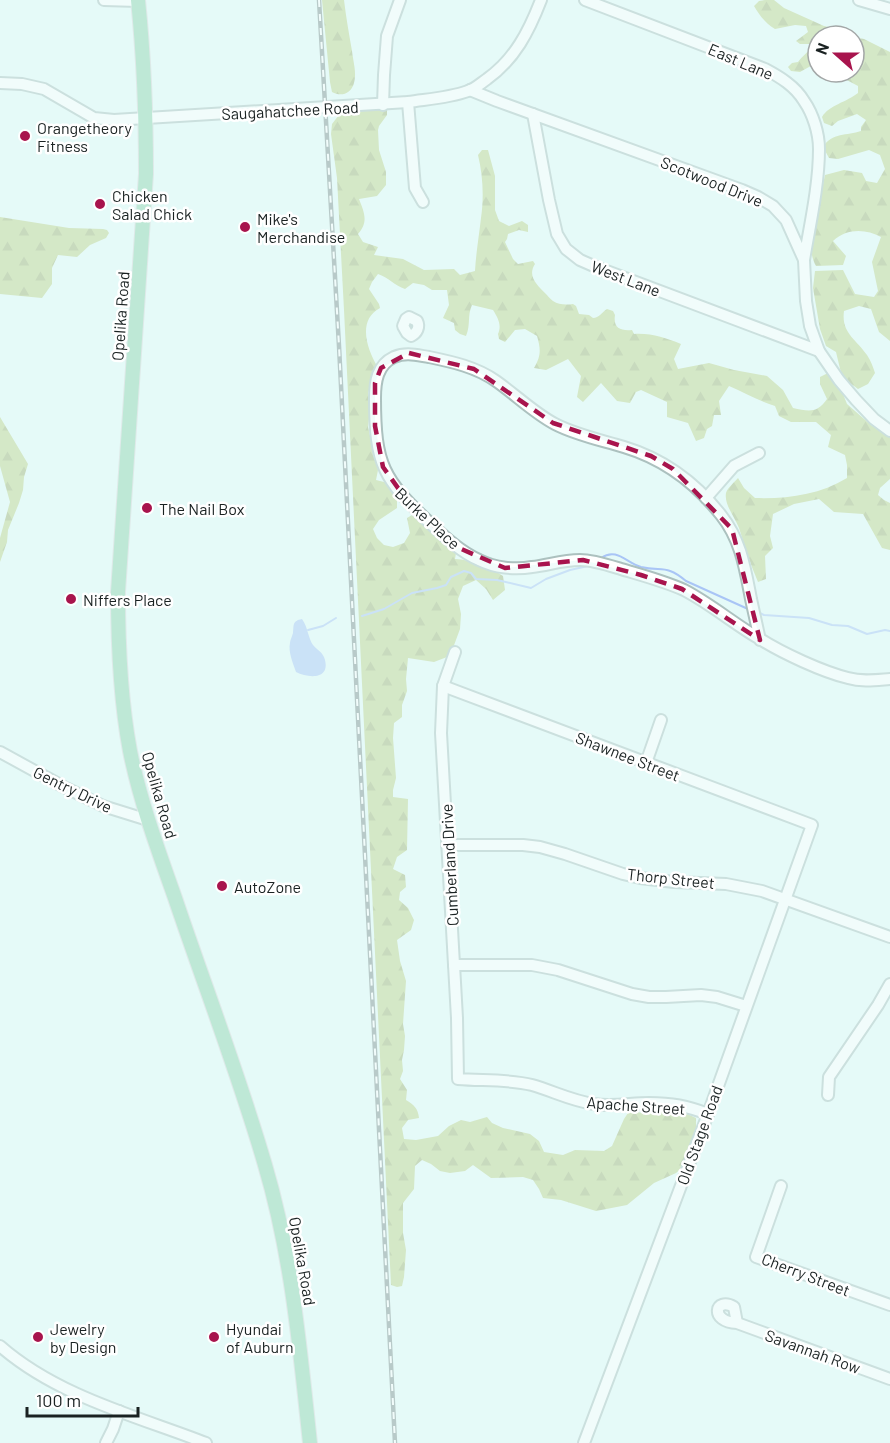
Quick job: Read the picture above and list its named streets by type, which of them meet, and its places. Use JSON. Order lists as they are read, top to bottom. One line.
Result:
{"streets":{"main road":["Opelika Road"],"street":["East Lane","Saugahatchee Road","Scotwood Drive","West Lane","Burke Place","Shawnee Street","Gentry Drive","Cumberland Drive","Thorp Street","Apache Street","Old Stage Road","Cherry Street","Savannah Row"]},"crossings":[["East Lane","Scotwood Drive"],["Saugahatchee Road","Scotwood Drive"],["Saugahatchee Road","Opelika Road"],["Scotwood Drive","West Lane"],["Opelika Road","Gentry Drive"],["Shawnee Street","Cumberland Drive"],["Shawnee Street","Old Stage Road"],["Cumberland Drive","Thorp Street"],["Cumberland Drive","Apache Street"],["Thorp Street","Old Stage Road"],["Apache Street","Old Stage Road"]],"places":["Orangetheory Fitness","Chicken Salad Chick","Mike's Merchandise","The Nail Box","Niffers Place","AutoZone","Jewelry by Design","Hyundai of Auburn"],"scale_bar":"100 m","north":"left"}
